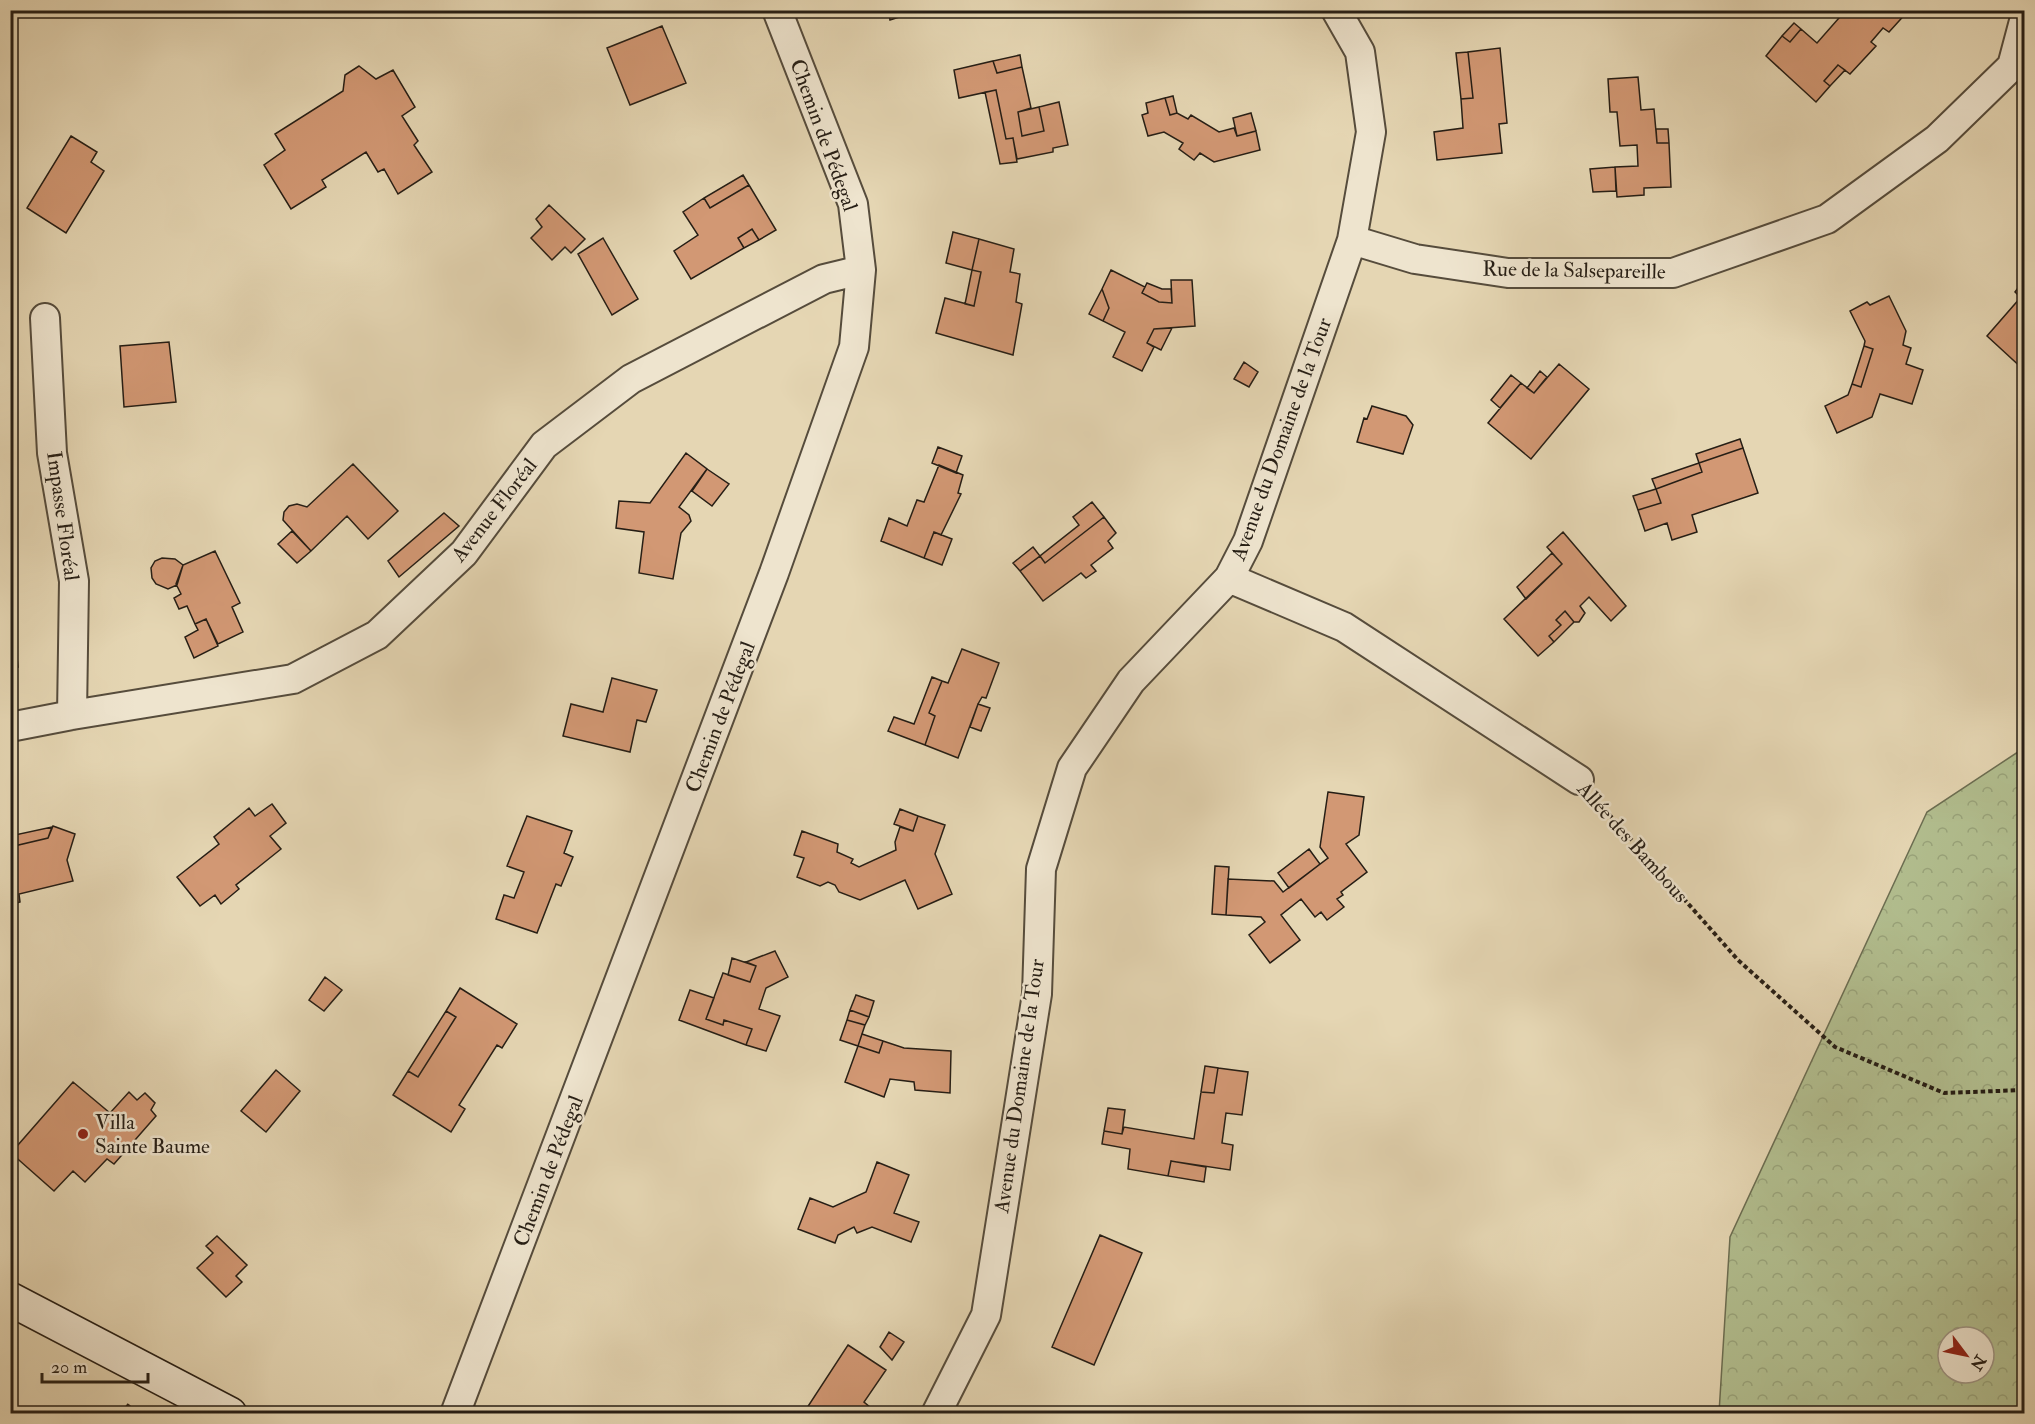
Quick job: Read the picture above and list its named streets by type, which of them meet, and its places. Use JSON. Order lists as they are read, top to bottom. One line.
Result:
{"streets":{"street":["Chemin de Pédegal","Rue de la Salsepareille","Avenue du Domaine de la Tour","Avenue Floréal","Impasse Floréal","Allée des Bambous"]},"crossings":[["Chemin de Pédegal","Avenue Floréal"],["Rue de la Salsepareille","Avenue du Domaine de la Tour"],["Avenue du Domaine de la Tour","Allée des Bambous"],["Avenue Floréal","Impasse Floréal"]],"places":["Villa Sainte Baume"],"scale_bar":"20 m","north":"bottom right"}
